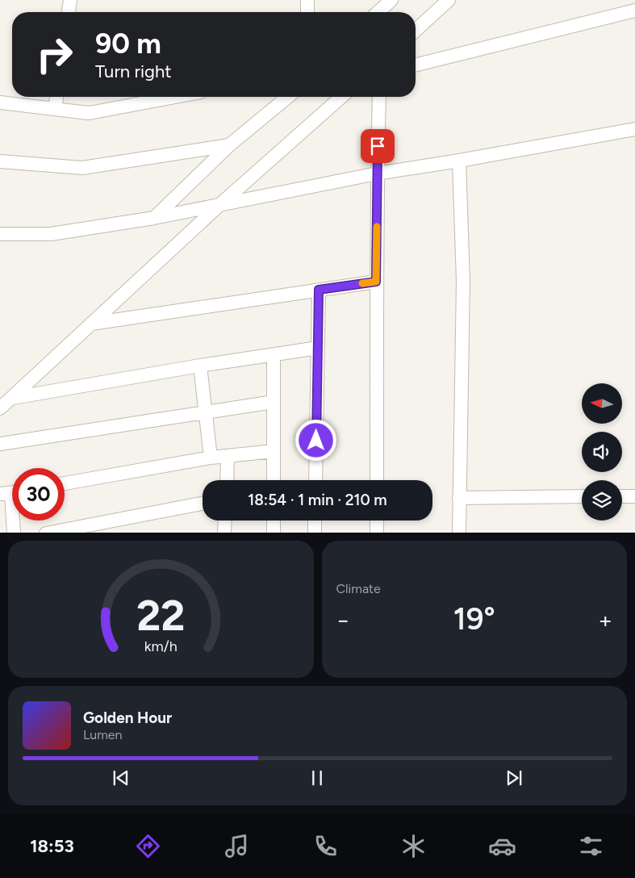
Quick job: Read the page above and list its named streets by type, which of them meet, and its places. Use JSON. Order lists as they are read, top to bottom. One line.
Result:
{"north":"left","page":{"turn":["90 m","Turn right"],"limit":"30","trip":"18:54 · 1 min · 210 m","tile":"Climate","heat":["−","19°","+"],"song":["Golden Hour","Lumen"],"tabs":"18:53","gauge":["22","km/h"]}}
